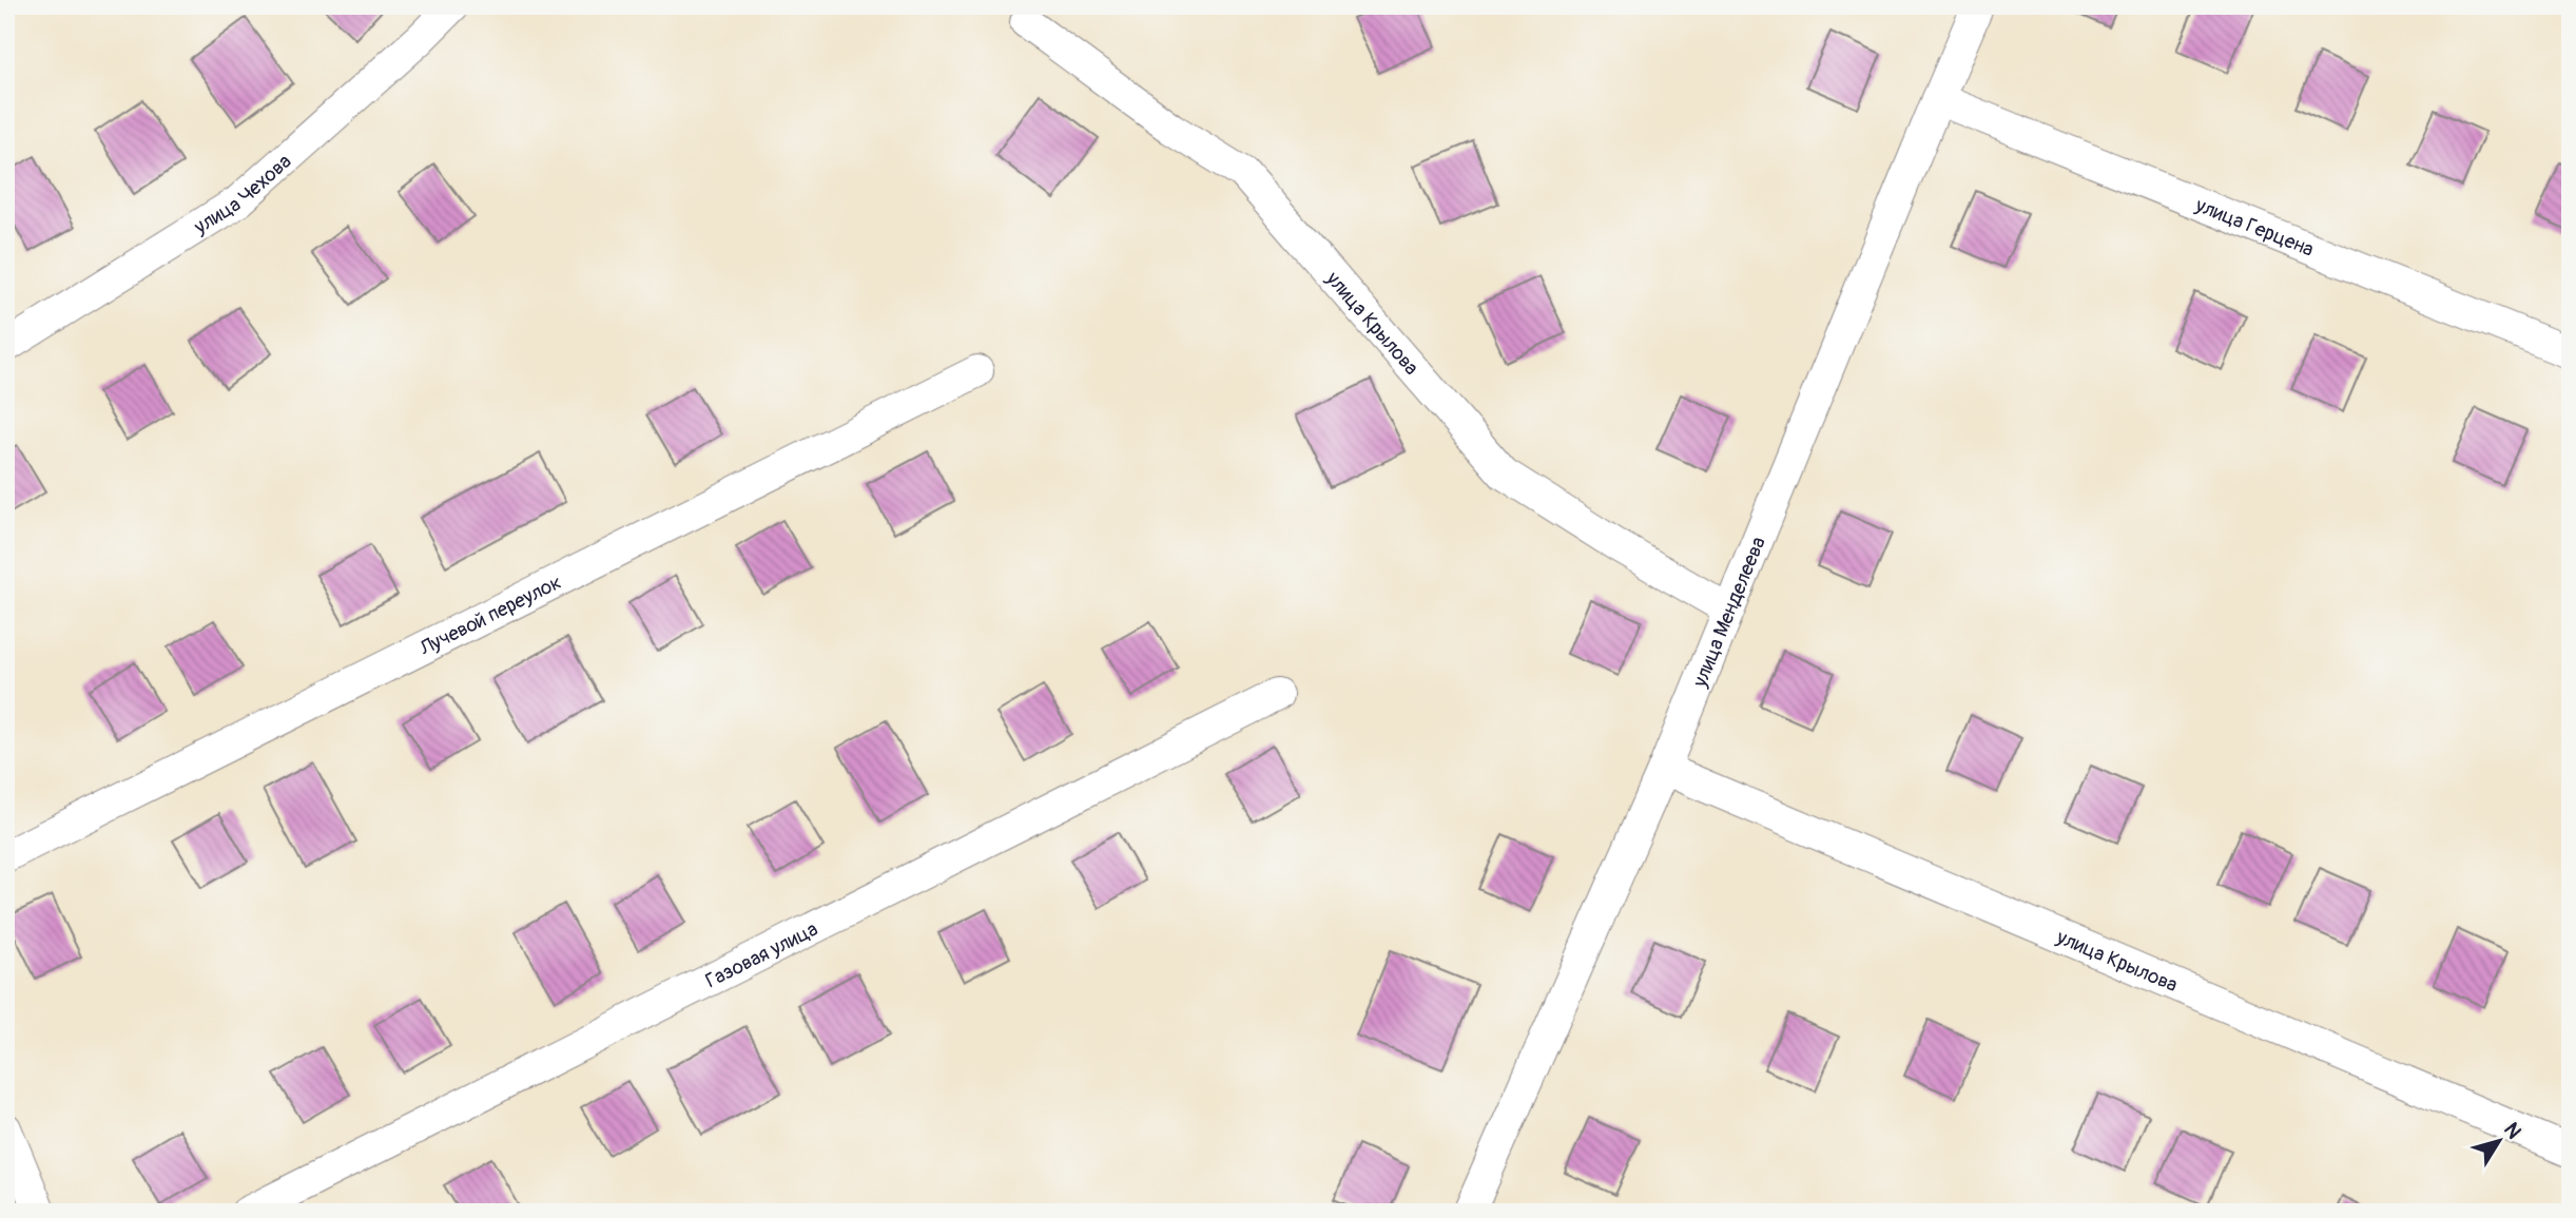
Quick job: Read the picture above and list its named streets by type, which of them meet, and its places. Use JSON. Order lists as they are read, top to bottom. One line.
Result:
{"streets":{"street":["улица Чехова","улица Герцена","улица Крылова","улица Менделеева","Лучевой переулок","Газовая улица"]},"crossings":[["улица Герцена","улица Менделеева"],["улица Крылова","улица Менделеева"]],"north":"top right"}
